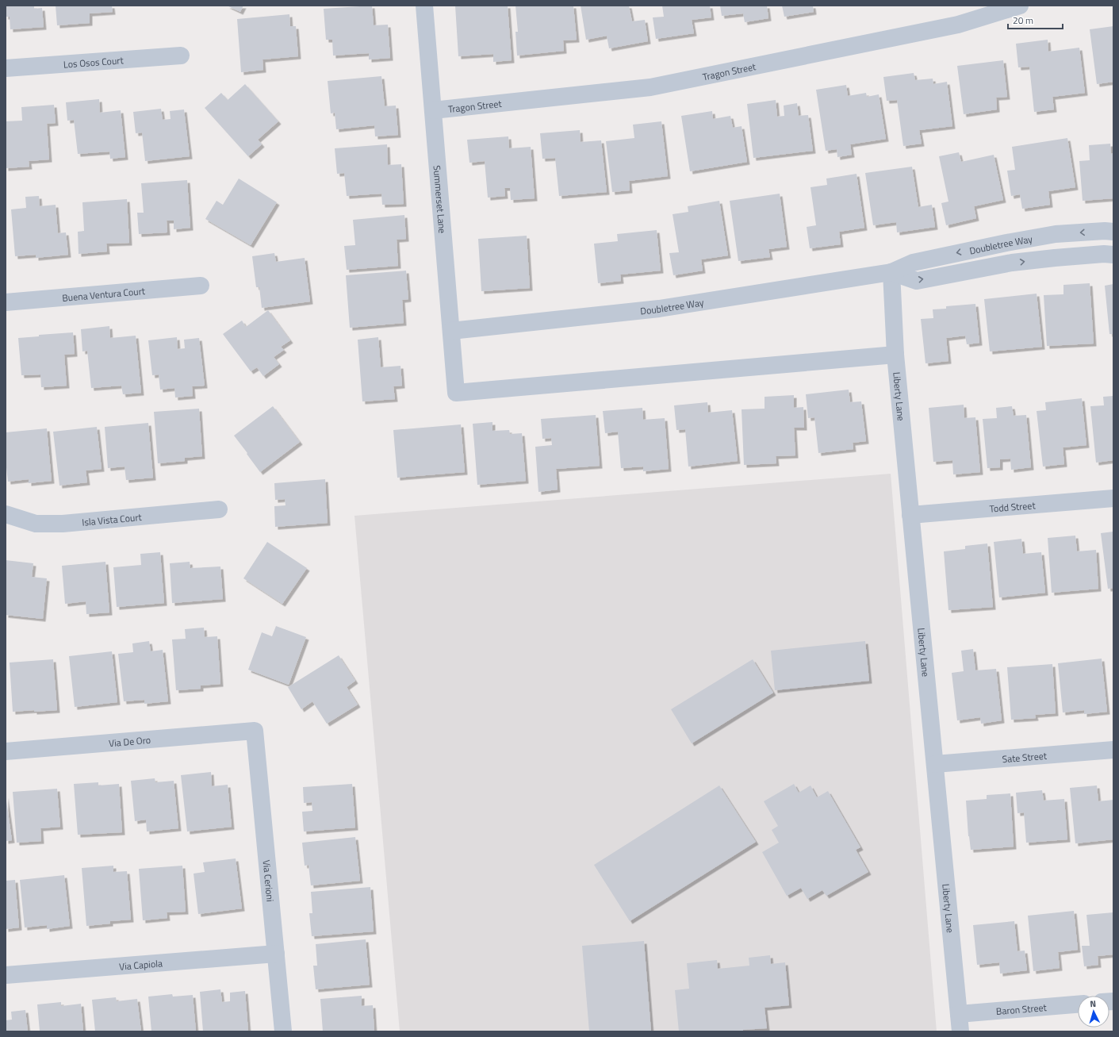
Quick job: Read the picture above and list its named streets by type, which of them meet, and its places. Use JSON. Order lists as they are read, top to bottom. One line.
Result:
{"streets":{"street":["Los Osos Court","Tragon Street","Summerset Lane","Doubletree Way","Buena Ventura Court","Liberty Lane","Todd Street","Isla Vista Court","Via De Oro","Sate Street","Via Cerioni","Via Capiola","Baron Street"]},"crossings":[["Tragon Street","Summerset Lane"],["Summerset Lane","Doubletree Way"],["Summerset Lane","Liberty Lane"],["Doubletree Way","Liberty Lane"],["Liberty Lane","Todd Street"],["Liberty Lane","Sate Street"],["Liberty Lane","Baron Street"],["Via De Oro","Via Cerioni"],["Via Cerioni","Via Capiola"]],"scale_bar":"20 m","north":"top"}
